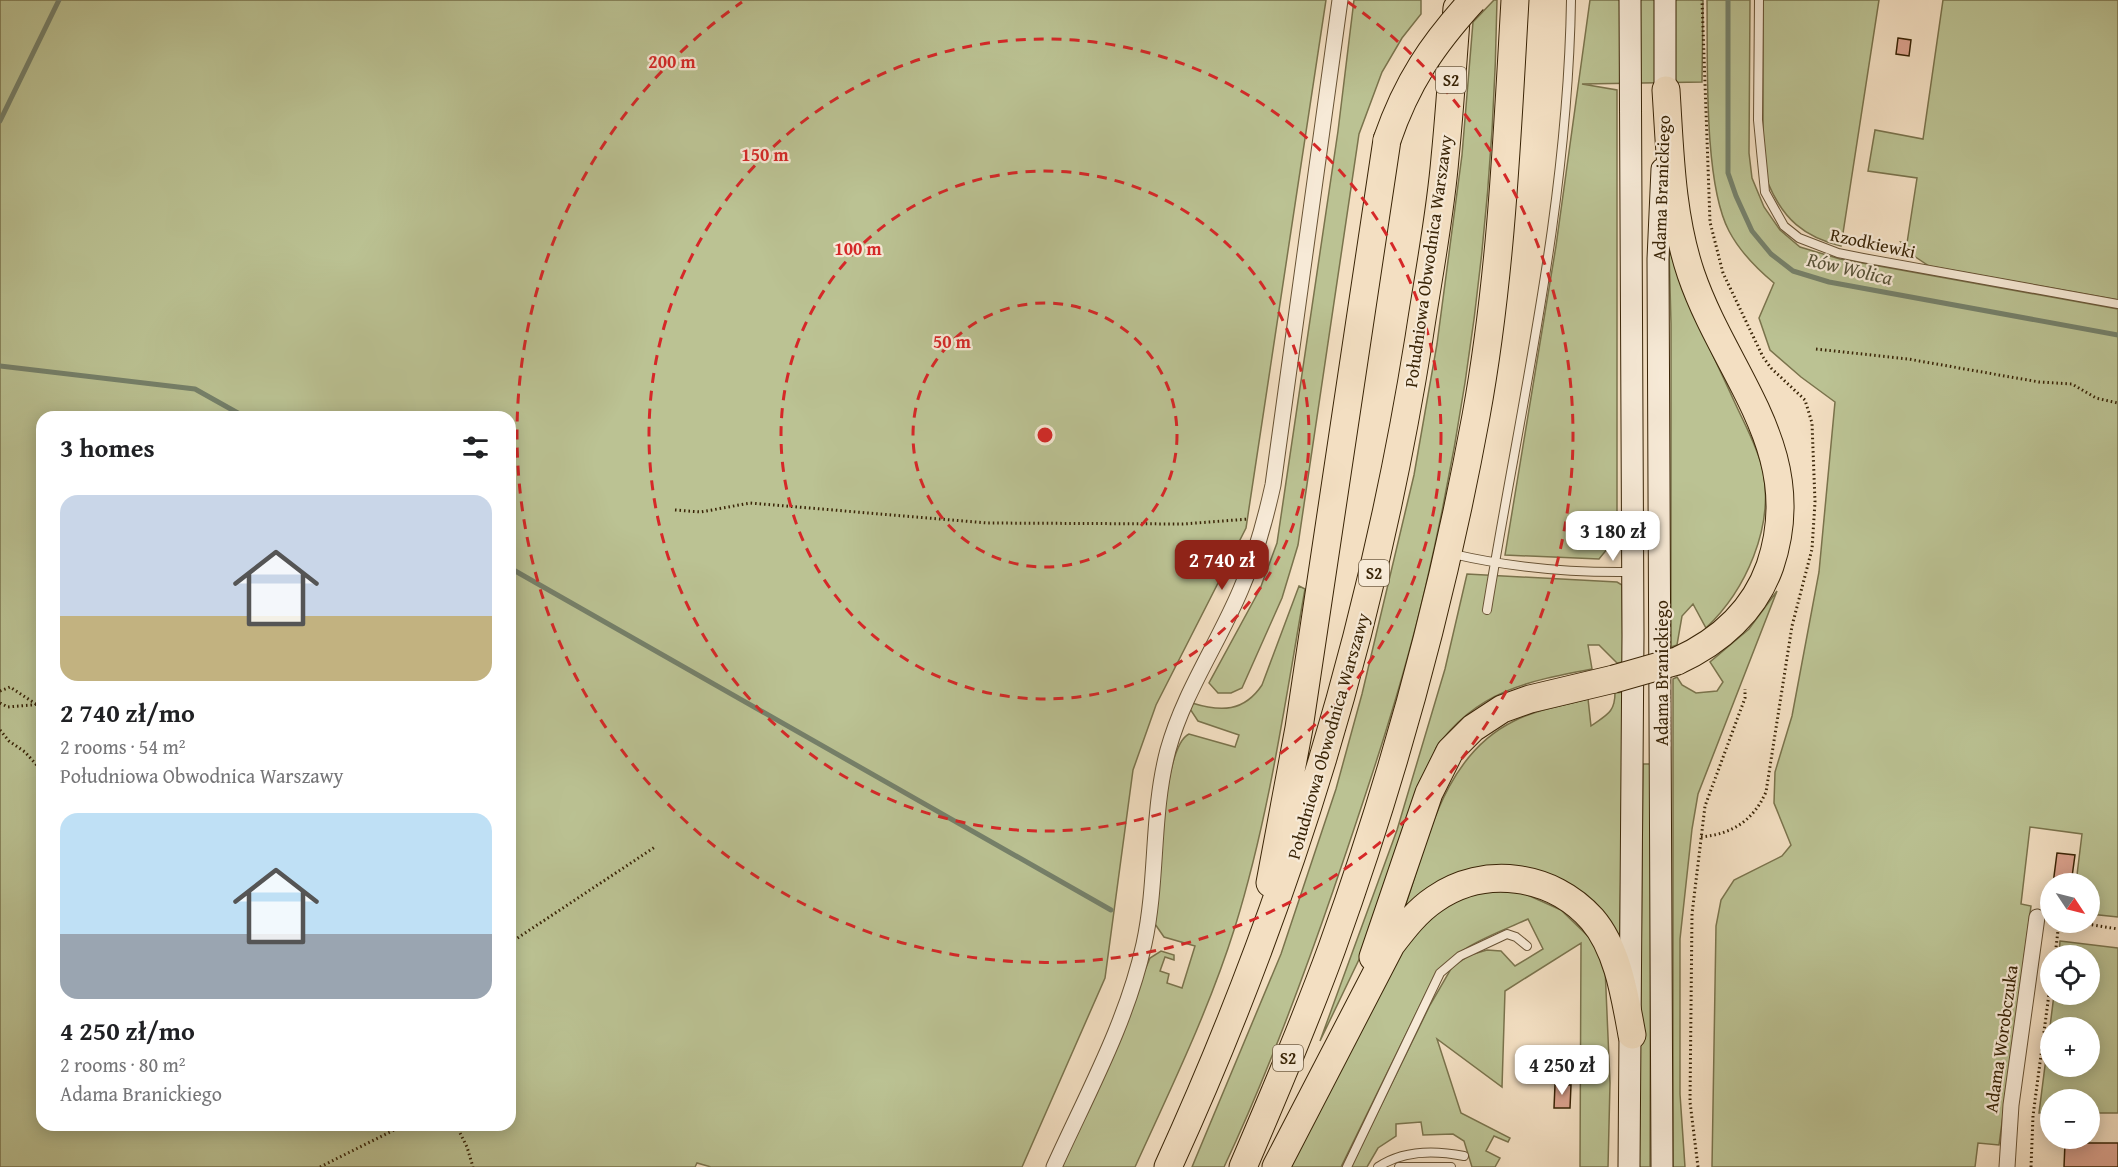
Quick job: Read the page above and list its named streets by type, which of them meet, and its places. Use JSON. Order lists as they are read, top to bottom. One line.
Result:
{"streets":{"highway":["S2","Południowa Obwodnica Warszawy"],"main road":["Adama Branickiego"],"street":["Adama Worobczuka"],"lane":["Rzodkiewki"]},"water":["Rów Wolica"],"north":"bottom right","page":{"heading":"3 homes","list":[{"name":"2 740 zł/mo","note":"2 rooms · 54 m² · Południowa Obwodnica Warszawy"},{"name":"4 250 zł/mo","note":"2 rooms · 80 m² · Adama Branickiego"}],"price":["3 180 zł","2 740 zł","4 250 zł"],"map_buttons":["+","−"]},"rings":["200 m","150 m","100 m","50 m"]}
